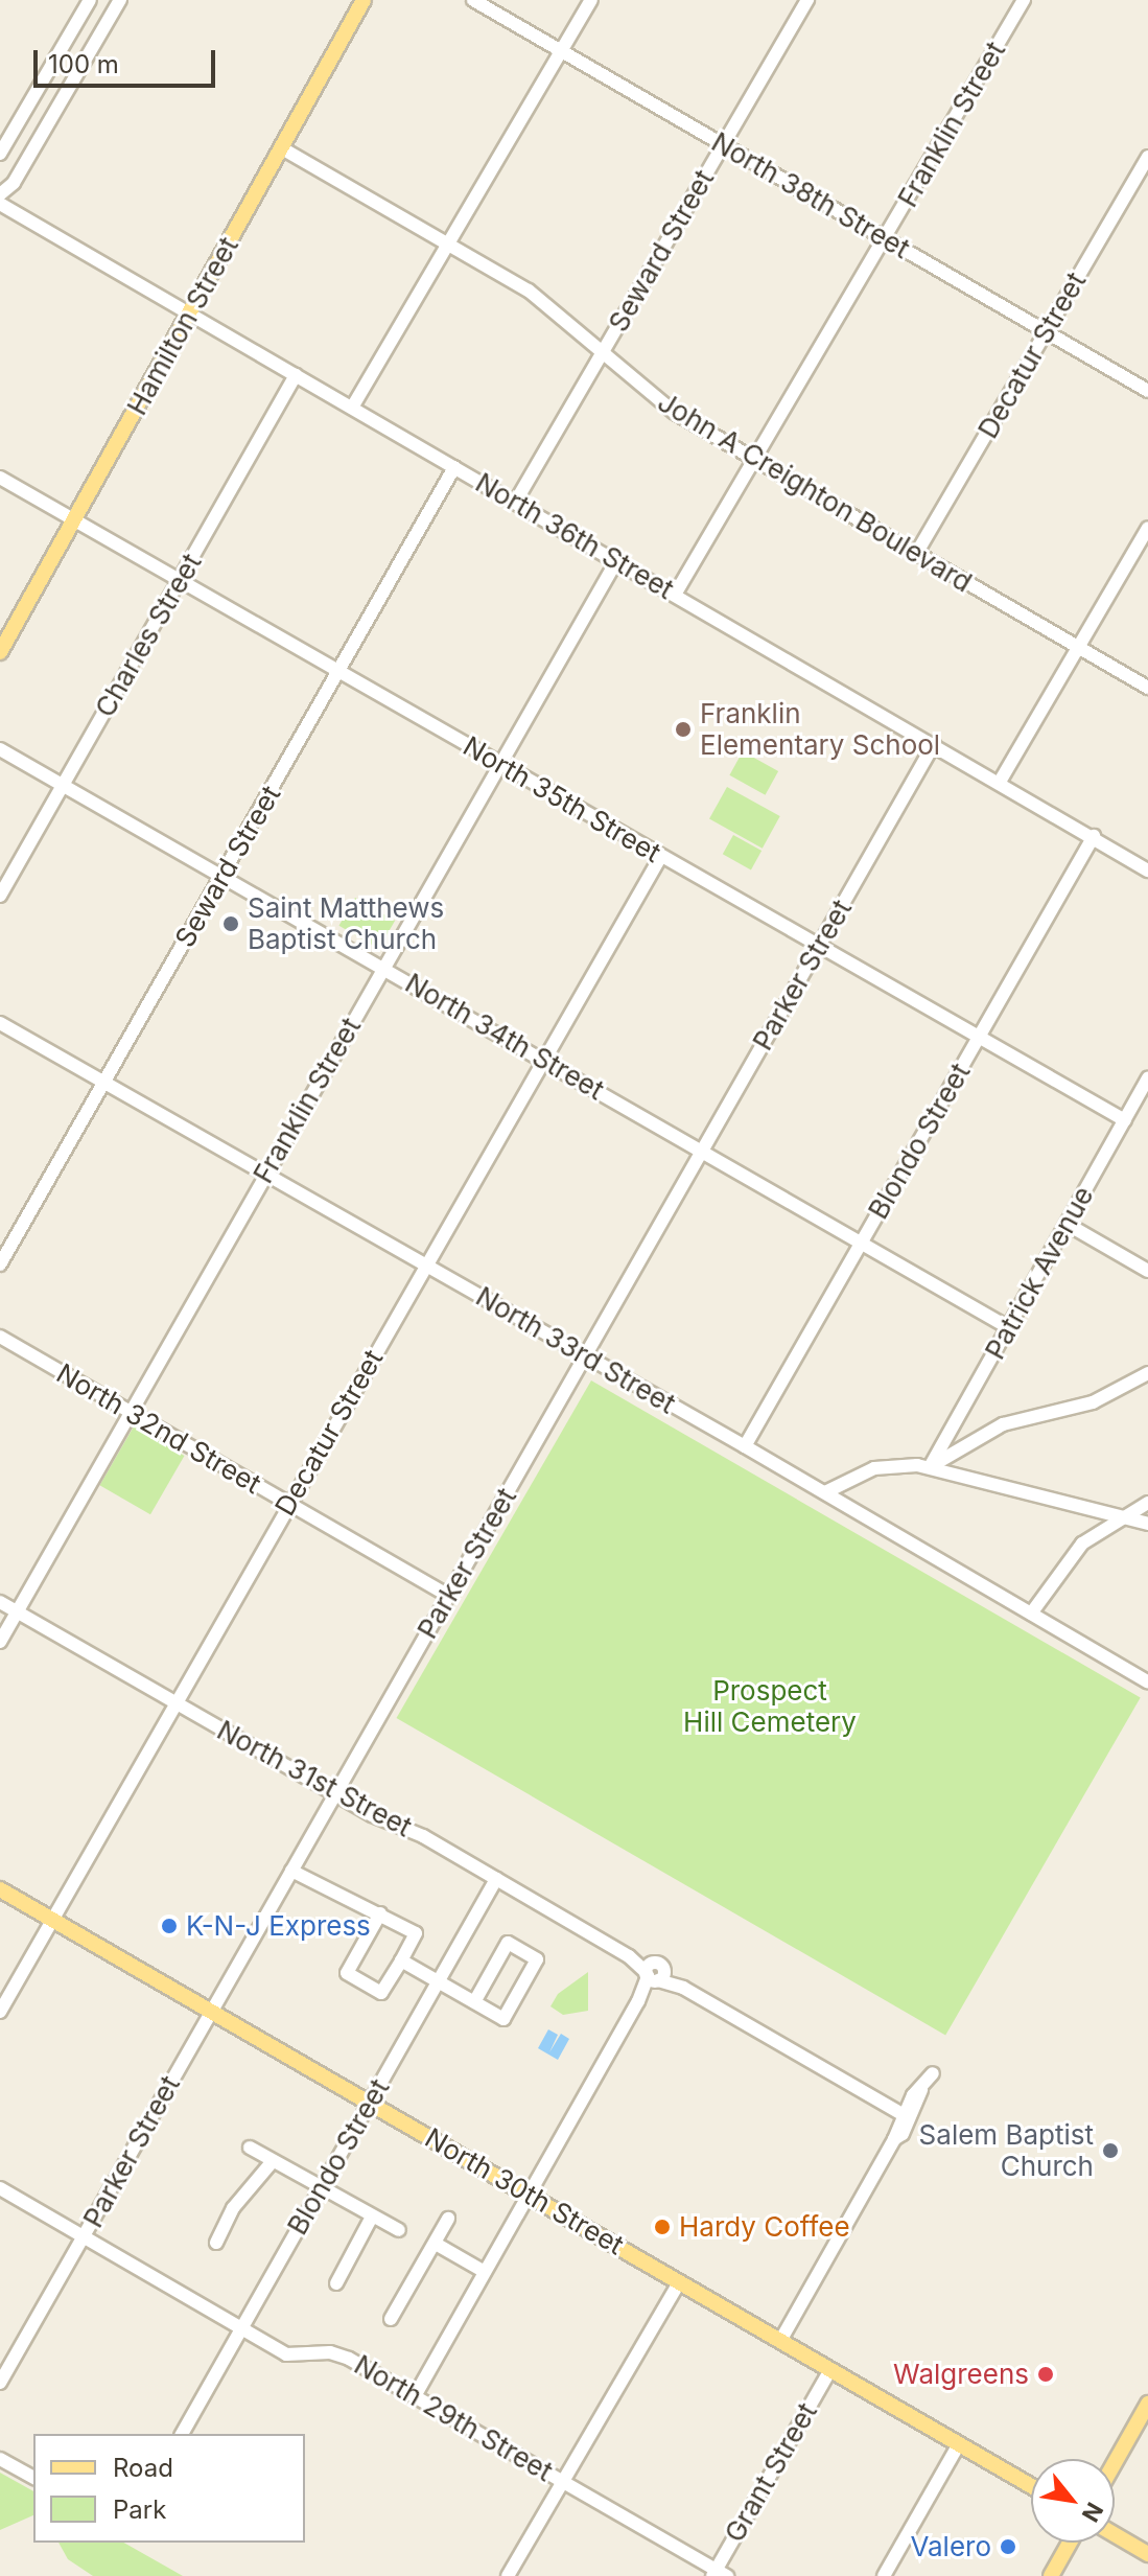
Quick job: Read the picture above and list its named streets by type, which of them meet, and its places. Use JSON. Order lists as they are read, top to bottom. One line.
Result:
{"streets":{"main road":["Hamilton Street","North 30th Street"],"street":["Franklin Street","North 38th Street","Seward Street","Decatur Street","John A Creighton Boulevard","North 36th Street","Charles Street","North 35th Street","Parker Street","North 34th Street","Blondo Street","Patrick Avenue","North 33rd Street","North 32nd Street","North 31st Street","North 29th Street","Grant Street"]},"crossings":[["Franklin Street","North 38th Street"],["Franklin Street","John A Creighton Boulevard"],["Franklin Street","North 36th Street"],["Franklin Street","North 35th Street"],["Franklin Street","North 34th Street"],["Franklin Street","North 33rd Street"],["Franklin Street","North 32nd Street"],["Franklin Street","North 31st Street"],["North 38th Street","Seward Street"],["North 38th Street","Decatur Street"],["Seward Street","John A Creighton Boulevard"],["Seward Street","North 36th Street"],["Seward Street","North 35th Street"],["Seward Street","North 34th Street"],["Seward Street","North 33rd Street"],["Hamilton Street","John A Creighton Boulevard"],["Hamilton Street","North 36th Street"],["Hamilton Street","North 35th Street"],["Decatur Street","John A Creighton Boulevard"],["Decatur Street","North 35th Street"],["Decatur Street","North 34th Street"],["Decatur Street","North 33rd Street"],["Decatur Street","North 32nd Street"],["Decatur Street","North 31st Street"],["Decatur Street","North 30th Street"],["North 36th Street","Charles Street"],["North 36th Street","Parker Street"],["North 36th Street","Blondo Street"],["Charles Street","North 35th Street"],["Charles Street","North 34th Street"],["North 35th Street","Parker Street"],["North 35th Street","Blondo Street"],["North 35th Street","Patrick Avenue"],["Parker Street","North 34th Street"],["Parker Street","North 33rd Street"],["Parker Street","North 32nd Street"],["Parker Street","North 31st Street"],["Parker Street","North 30th Street"],["Parker Street","North 29th Street"],["North 34th Street","Blondo Street"],["North 34th Street","Patrick Avenue"],["Blondo Street","North 33rd Street"],["Blondo Street","North 31st Street"],["Blondo Street","North 30th Street"],["Blondo Street","North 29th Street"],["North 30th Street","Grant Street"],["North 29th Street","Grant Street"]],"parks":["Prospect Hill Cemetery"],"places":["Franklin Elementary School","Saint Matthews Baptist Church","K-N-J Express","Salem Baptist Church","Hardy Coffee","Walgreens","Valero"],"legend":["Road","Park"],"scale_bar":"100 m","north":"bottom right"}
